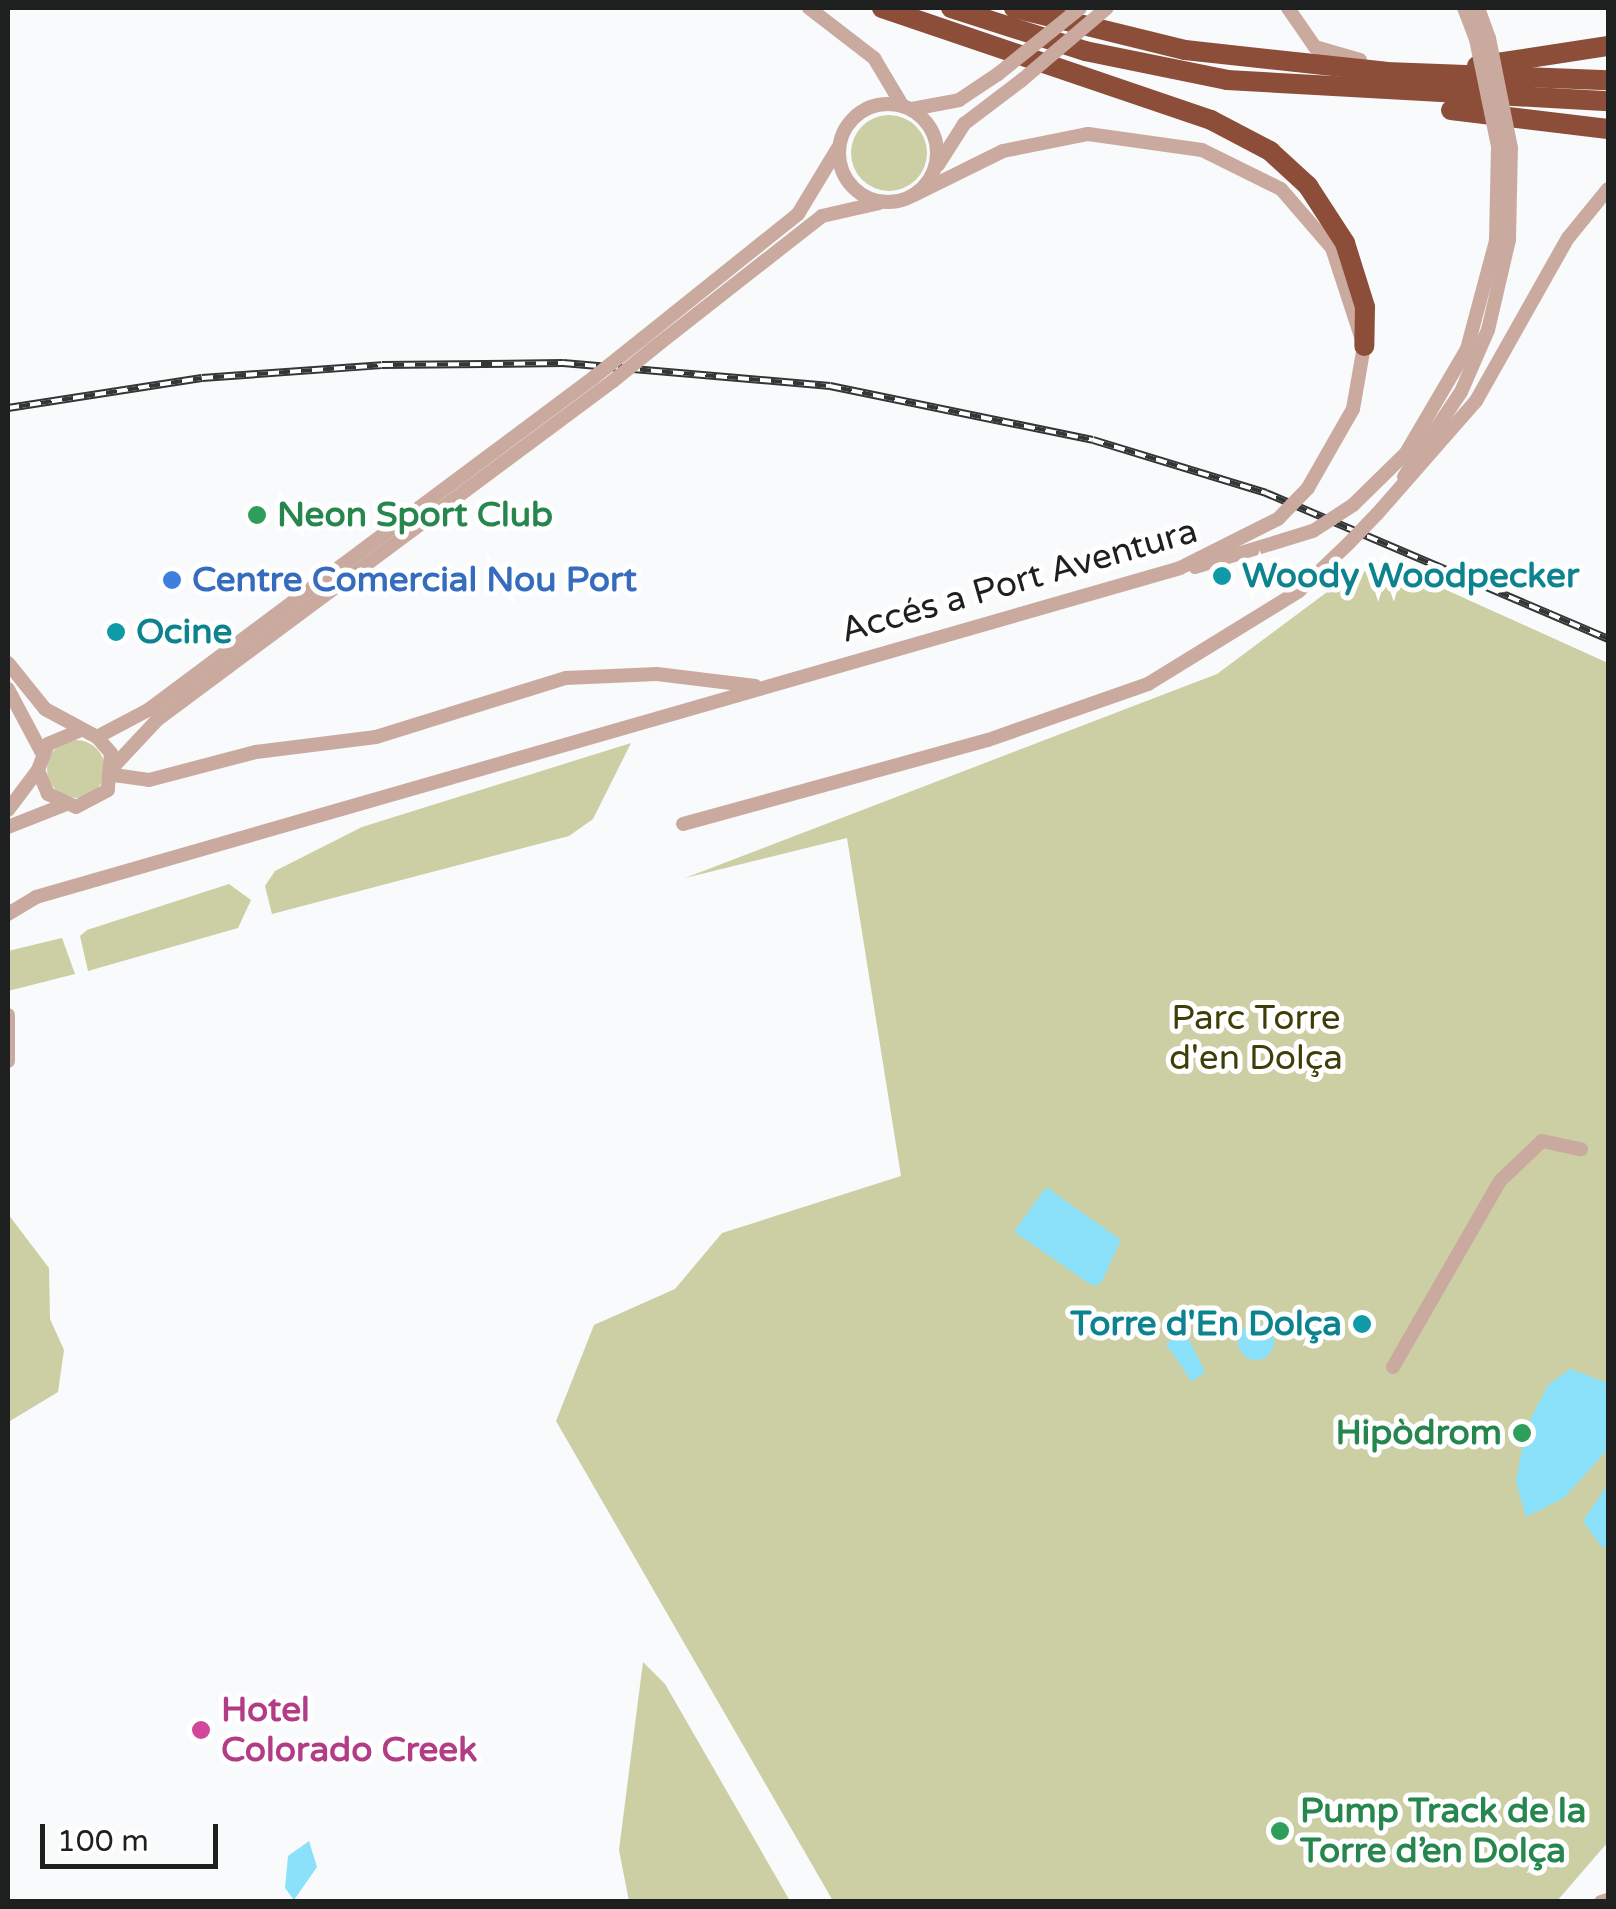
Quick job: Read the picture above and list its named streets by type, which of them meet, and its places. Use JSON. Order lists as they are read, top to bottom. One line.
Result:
{"streets":{"street":["Accés a Port Aventura"]},"parks":["Parc Torre d'en Dolça"],"places":["Neon Sport Club","Woody Woodpecker","Centre Comercial Nou Port","Ocine","Torre d'En Dolça","Hipòdrom","Hotel Colorado Creek","Pump Track de la Torre d’en Dolça"],"scale_bar":"100 m"}
